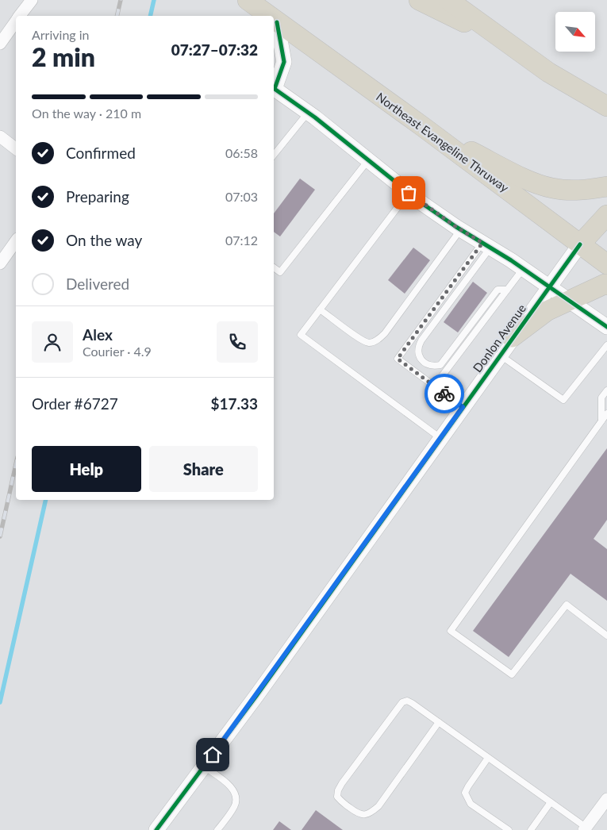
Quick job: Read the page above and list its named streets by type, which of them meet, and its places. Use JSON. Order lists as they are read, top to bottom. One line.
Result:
{"streets":{"highway":["Northeast Evangeline Thruway"],"street":["Donlon Avenue"]},"crossings":[["Northeast Evangeline Thruway","Donlon Avenue"]],"north":"bottom right","page":{"heading":["2 min","Arriving in","07:27–07:32"],"panel":["Alex","Courier · 4.9","Order #6727","$17.33"],"bar":"On the way · 210 m","list":[["Confirmed","06:58"],["Preparing","07:03"],["On the way","07:12"],"Delivered"],"buttons":["Help","Share"]}}
